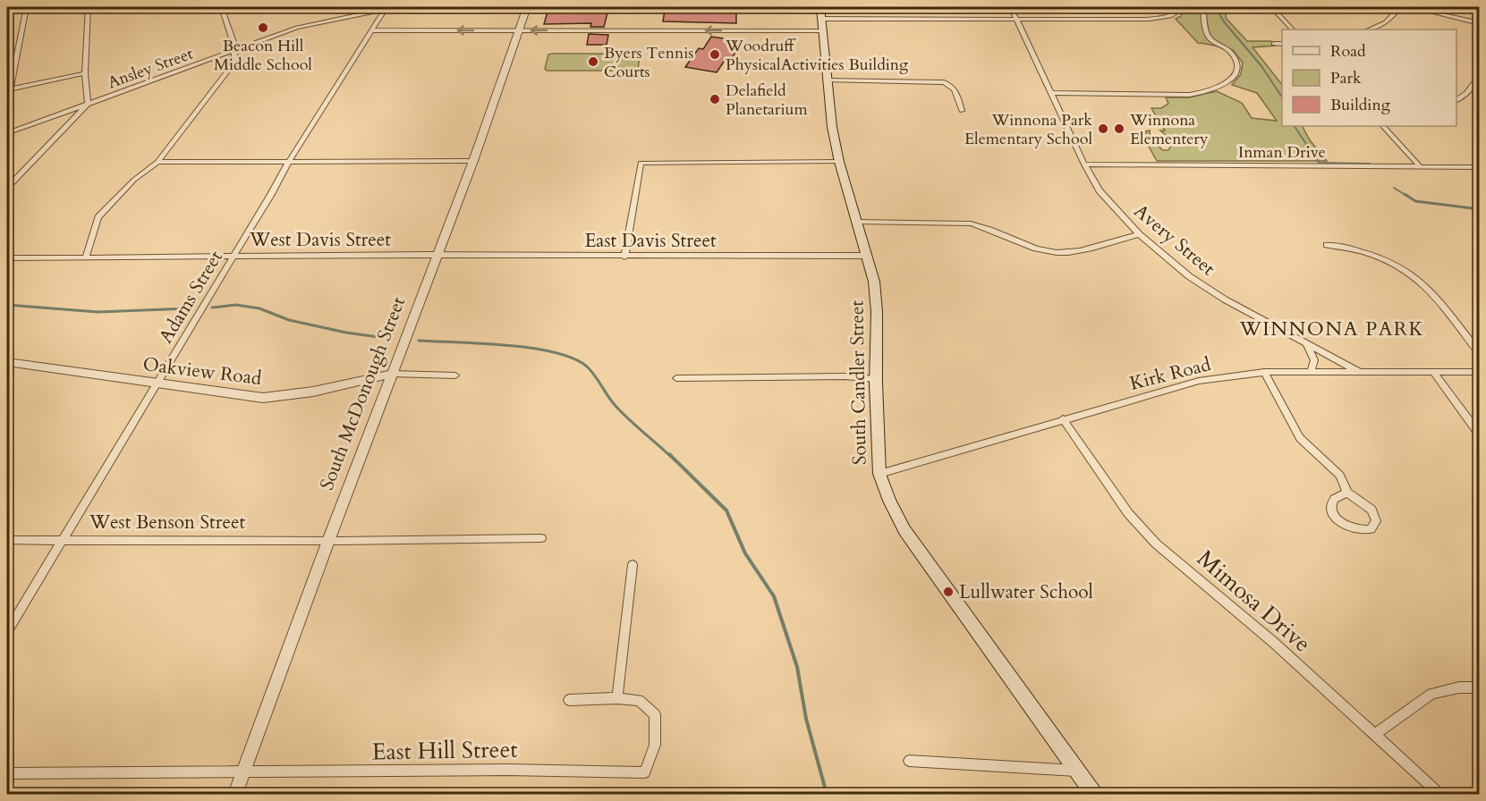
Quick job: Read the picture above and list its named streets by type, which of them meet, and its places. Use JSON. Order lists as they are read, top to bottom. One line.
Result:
{"streets":{"main road":["South Candler Street"],"street":["Ansley Street","Inman Drive","West Davis Street","Avery Street","East Davis Street","Adams Street","Oakview Road","Kirk Road","South McDonough Street","West Benson Street","Mimosa Drive","East Hill Street"]},"crossings":[["Ansley Street","Adams Street"],["Inman Drive","Avery Street"],["West Davis Street","East Davis Street"],["West Davis Street","Adams Street"],["West Davis Street","South McDonough Street"],["Avery Street","Kirk Road"],["East Davis Street","South Candler Street"],["East Davis Street","South McDonough Street"],["Adams Street","Oakview Road"],["Adams Street","West Benson Street"],["Oakview Road","South McDonough Street"],["Kirk Road","South Candler Street"],["Kirk Road","Mimosa Drive"],["South McDonough Street","West Benson Street"],["South McDonough Street","East Hill Street"]],"districts":["WINNONA PARK"],"places":["Beacon Hill Middle School","Woodruff PhysicalActivities Building","Byers Tennis Courts","Delafield Planetarium","Winnona Park Elementary School","Winnona Elementery","Lullwater School"],"legend":["Road","Park","Building"]}
